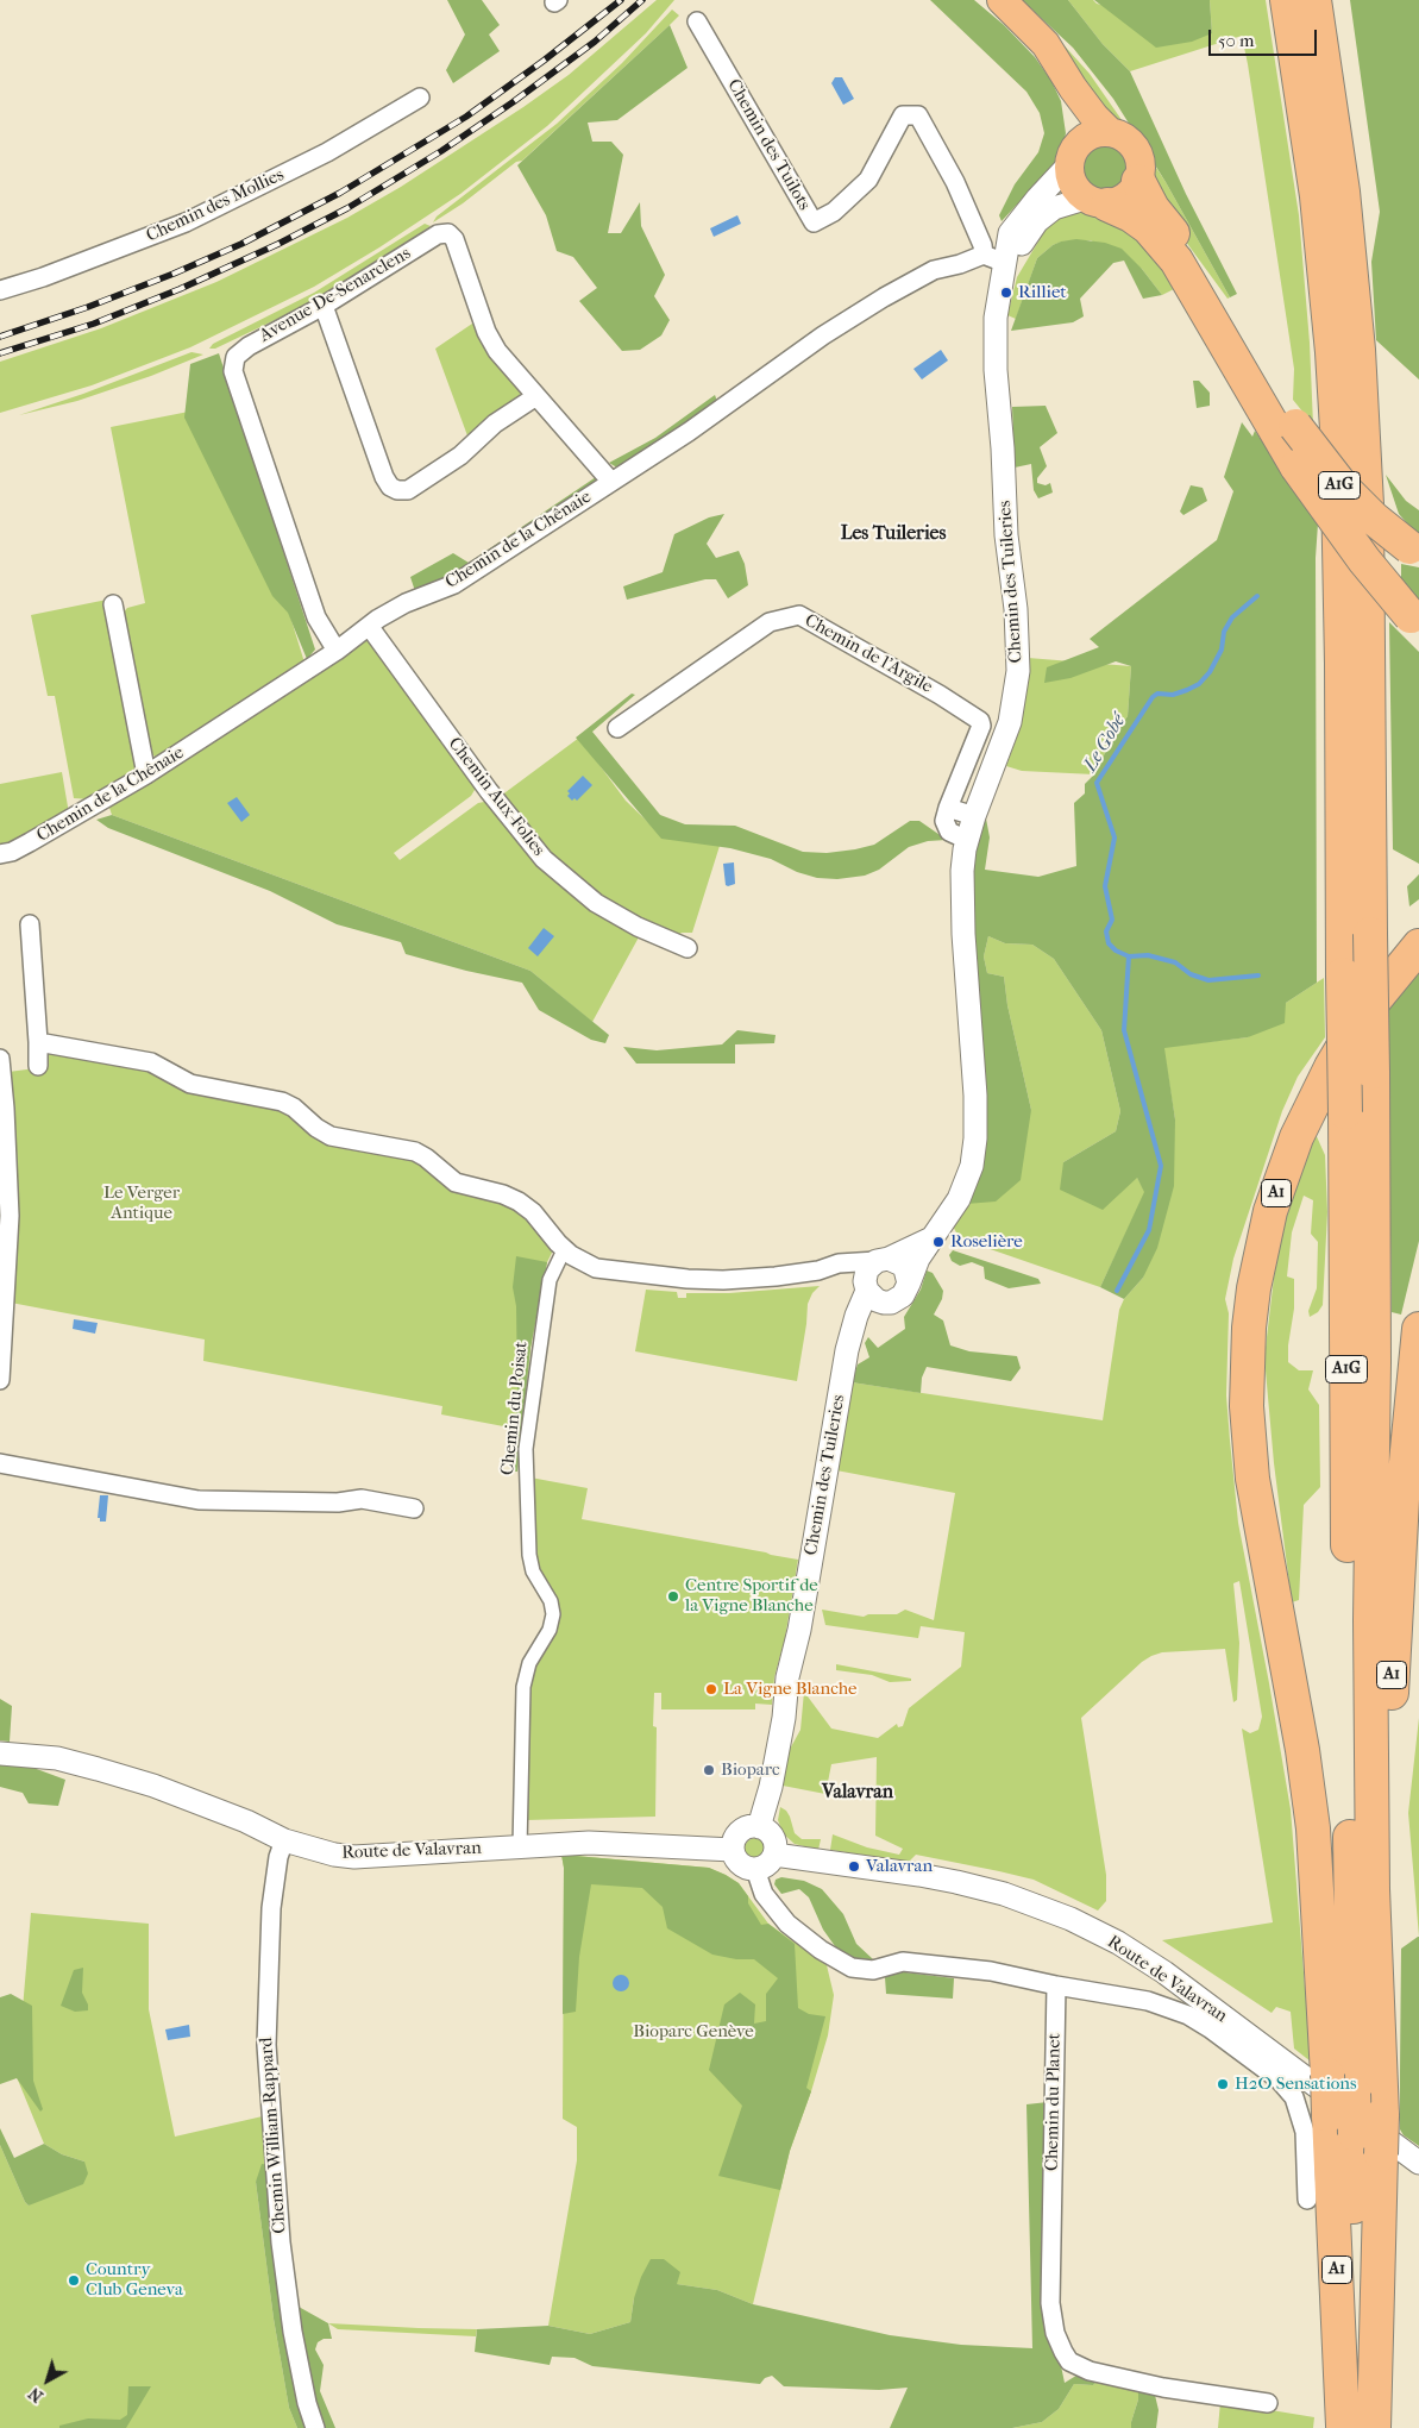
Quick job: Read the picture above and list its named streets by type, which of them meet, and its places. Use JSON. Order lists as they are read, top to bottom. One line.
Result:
{"streets":{"highway":["A1G","A1"],"street":["Chemin des Tuilots","Chemin des Mollies","Avenue De-Senarclens","Chemin de la Chênaie","Chemin des Tuileries","Chemin de l'Argile","Chemin Aux-Folies","Chemin du Poisat","Route de Valavran","Chemin du Planet","Chemin William-Rappard"]},"crossings":[["Chemin des Tuilots","Chemin de la Chênaie"],["Avenue De-Senarclens","Chemin de la Chênaie"],["A1G","A1"],["Chemin de la Chênaie","Chemin Aux-Folies"],["Chemin des Tuileries","Route de Valavran"],["Chemin du Poisat","Route de Valavran"],["Route de Valavran","Chemin William-Rappard"]],"districts":["Les Tuileries","Valavran"],"water":["Le Gobé"],"parks":["Le Verger Antique","Bioparc Genève"],"places":["Rilliet","Roselière","Centre Sportif de la Vigne Blanche","La Vigne Blanche","Bioparc","Valavran","H2O Sensations","Country Club Geneva"],"scale_bar":"50 m","north":"bottom left"}
